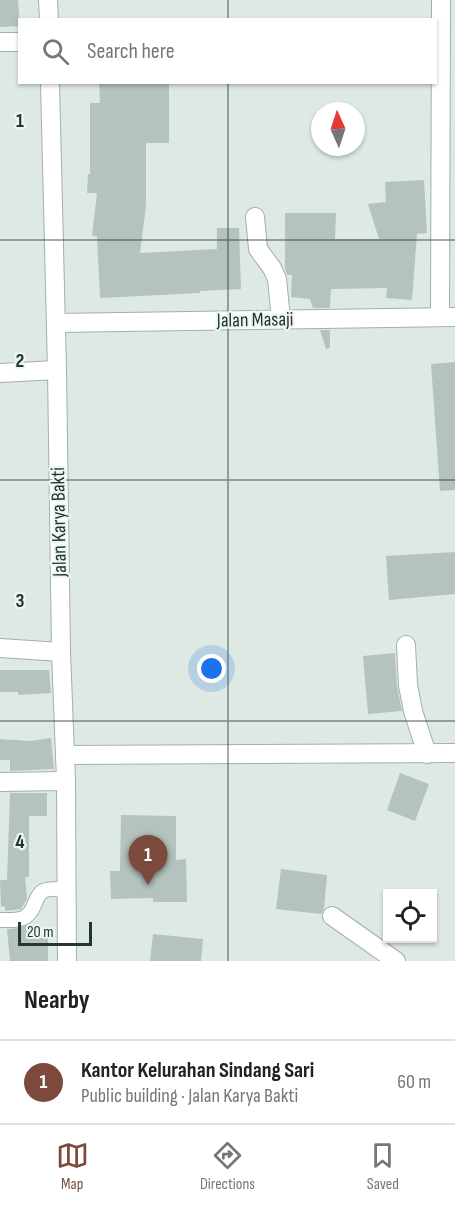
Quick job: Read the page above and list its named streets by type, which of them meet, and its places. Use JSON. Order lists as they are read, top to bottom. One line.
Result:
{"streets":{"street":["Jalan Masaji","Jalan Karya Bakti"]},"crossings":[["Jalan Masaji","Jalan Karya Bakti"]],"scale_bar":"20 m","north":"top","page":{"search":"Search here","pins":"1","scale":"20 m","heading":"Nearby","list":[{"mark":"1","name":"Kantor Kelurahan Sindang Sari","note":"Public building · Jalan Karya Bakti","value":"60 m"}],"nav":["Map","Directions","Saved"]},"grid":{"rows":["1","2","3","4"]}}
